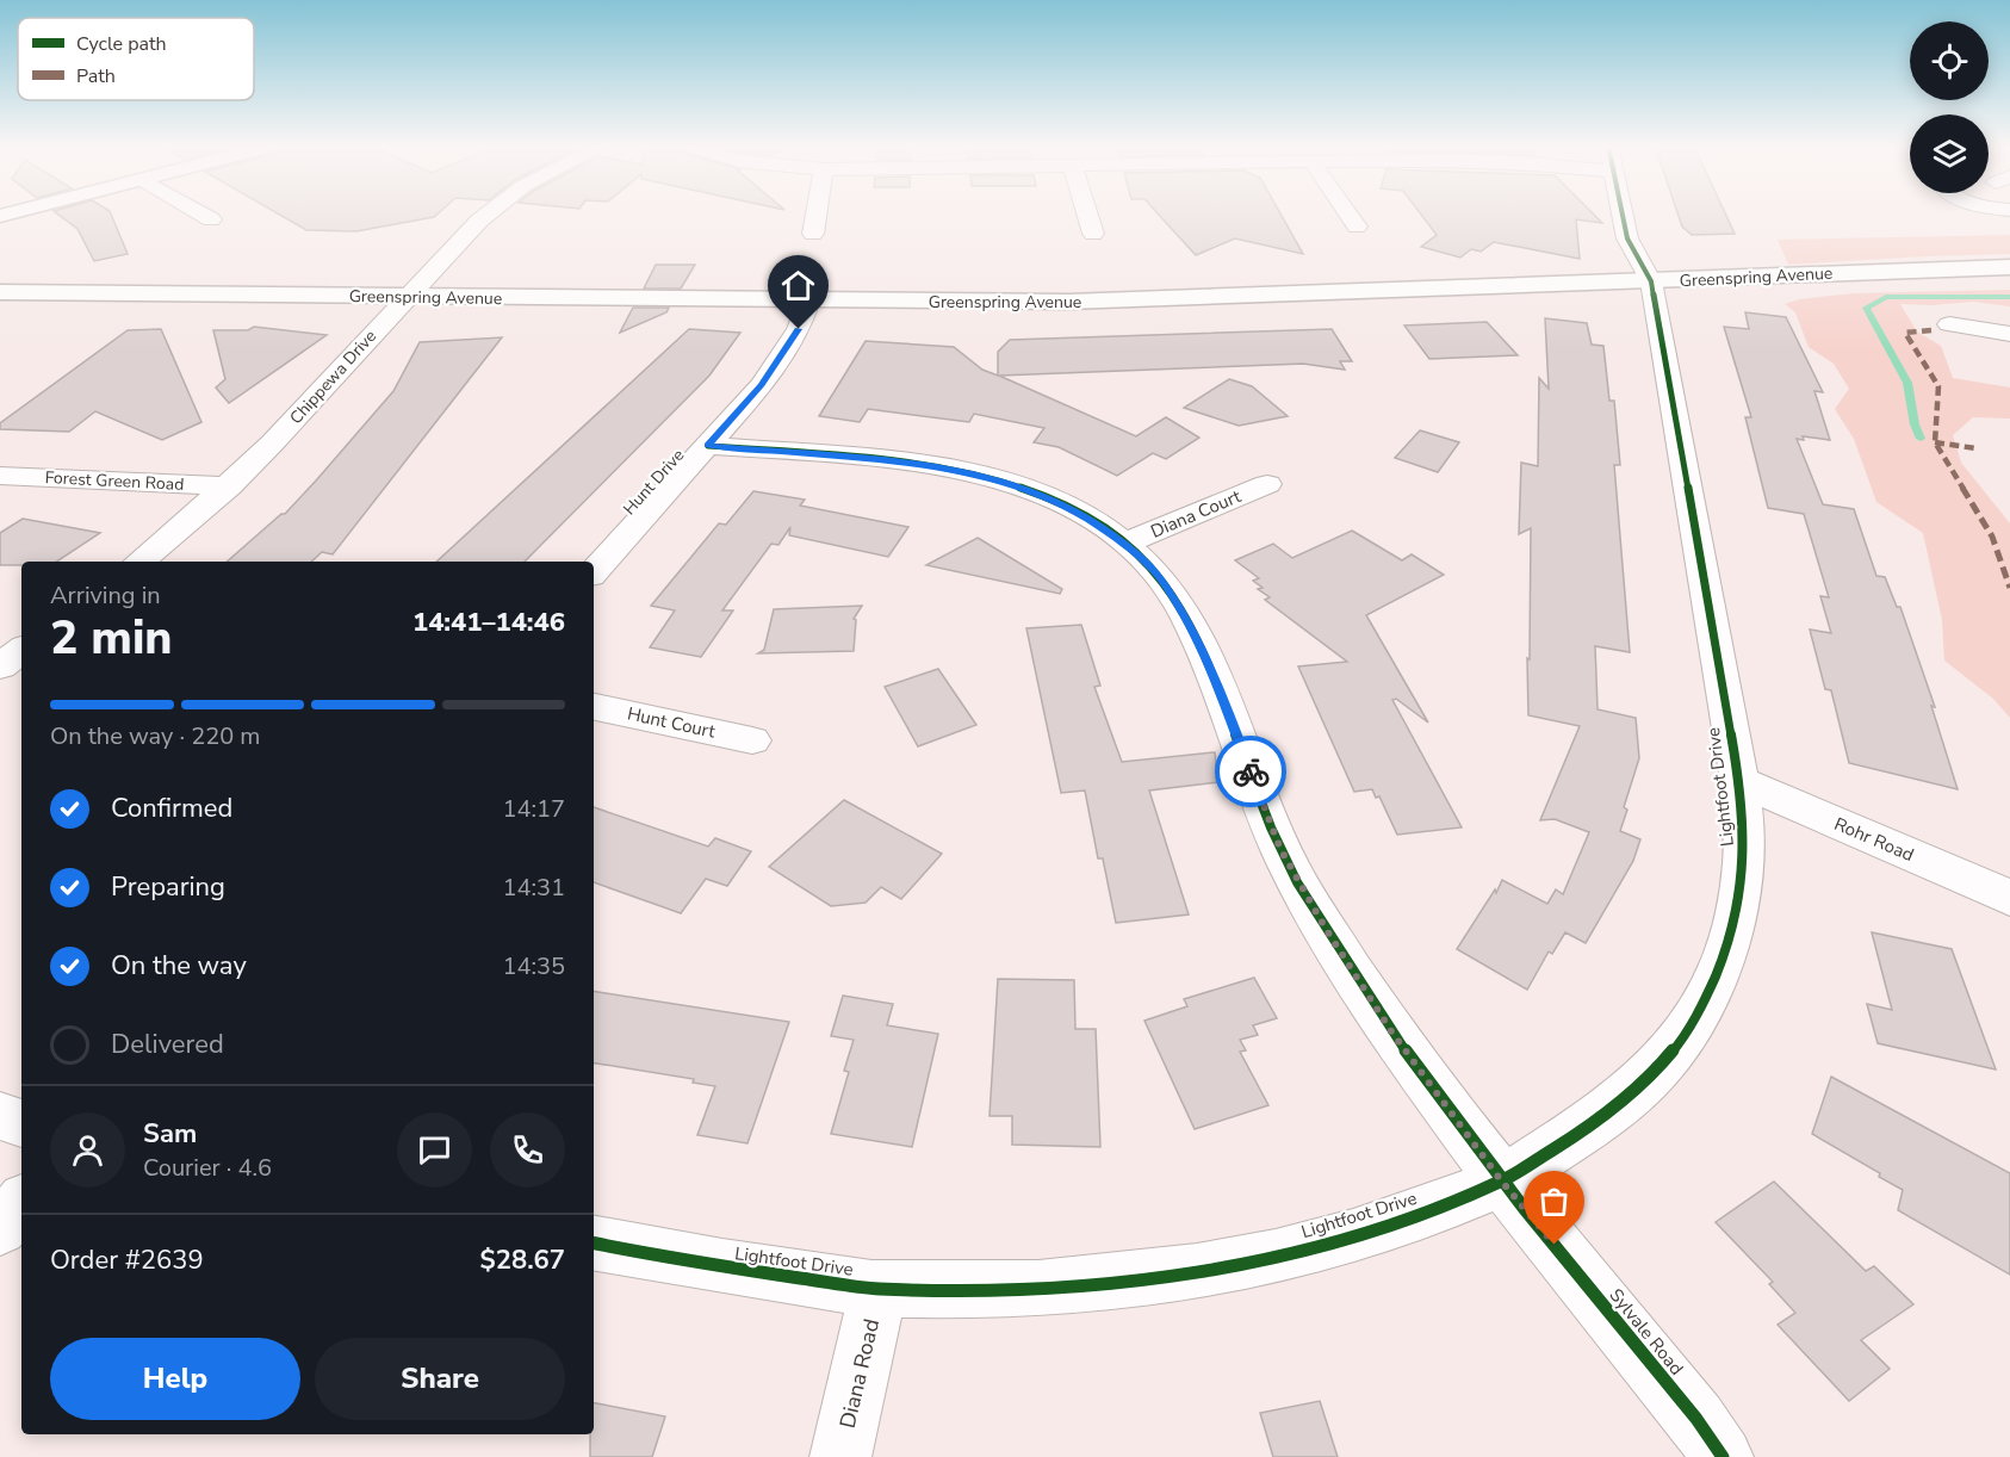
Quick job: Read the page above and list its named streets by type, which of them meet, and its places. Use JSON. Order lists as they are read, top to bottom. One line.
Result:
{"streets":{"main road":["Greenspring Avenue"],"street":["Chippewa Drive","Forest Green Road","Hunt Drive","Diana Court","Hunt Court","Lightfoot Drive","Rohr Road","Sylvale Road","Diana Road"]},"crossings":[["Greenspring Avenue","Chippewa Drive"],["Greenspring Avenue","Hunt Drive"],["Greenspring Avenue","Lightfoot Drive"],["Chippewa Drive","Forest Green Road"],["Hunt Drive","Sylvale Road"],["Diana Court","Sylvale Road"],["Lightfoot Drive","Rohr Road"],["Lightfoot Drive","Sylvale Road"],["Lightfoot Drive","Diana Road"]],"legend":["Cycle path","Path"],"page":{"heading":["2 min","Arriving in","14:41–14:46"],"panel":["Sam","Courier · 4.6","Order #2639","$28.67"],"bar":"On the way · 220 m","list":[["Confirmed","14:17"],["Preparing","14:31"],["On the way","14:35"],"Delivered"],"buttons":["Help","Share"]}}
